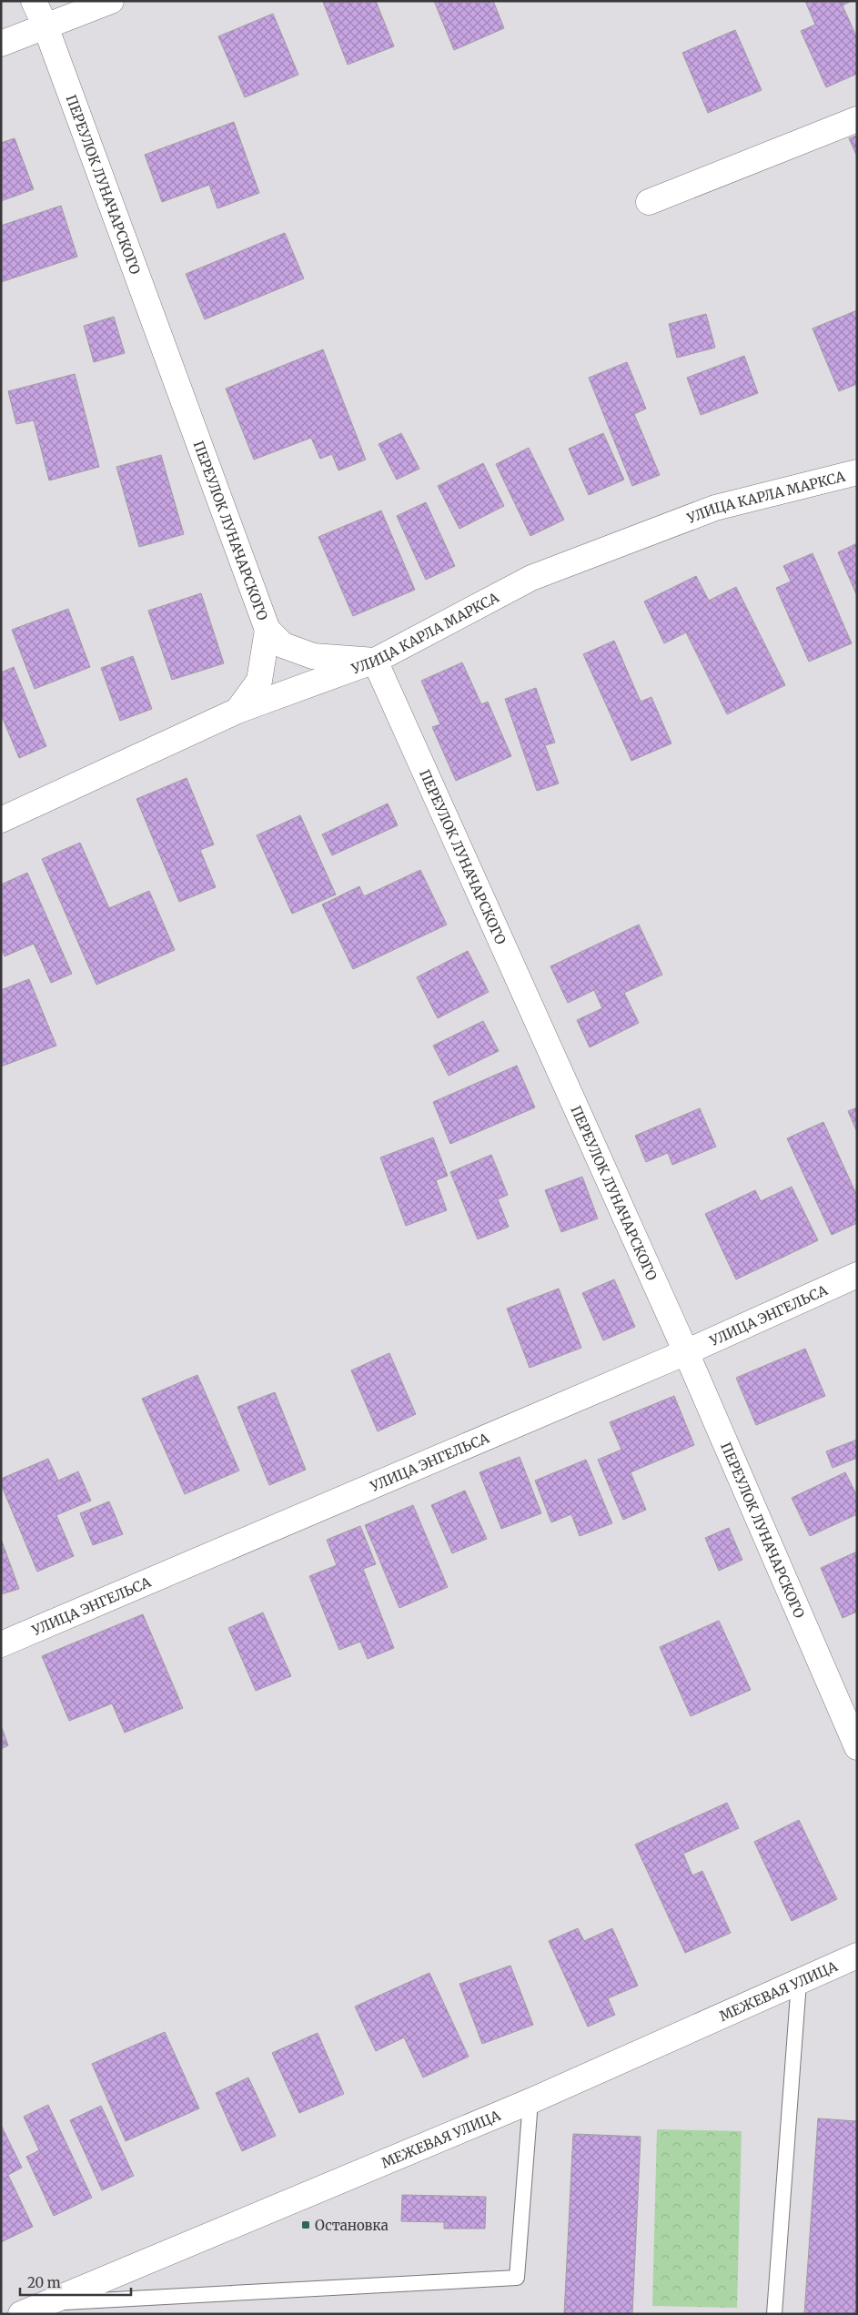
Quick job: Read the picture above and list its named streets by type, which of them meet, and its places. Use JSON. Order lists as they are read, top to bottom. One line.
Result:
{"streets":{"street":["ПЕРЕУЛОК ЛУНАЧАРСКОГО","УЛИЦА КАРЛА МАРКСА","УЛИЦА ЭНГЕЛЬСА","МЕЖЕВАЯ УЛИЦА"]},"crossings":[["ПЕРЕУЛОК ЛУНАЧАРСКОГО","УЛИЦА КАРЛА МАРКСА"],["ПЕРЕУЛОК ЛУНАЧАРСКОГО","УЛИЦА ЭНГЕЛЬСА"]],"places":{"transit":["Остановка"]},"scale_bar":"20 m"}
